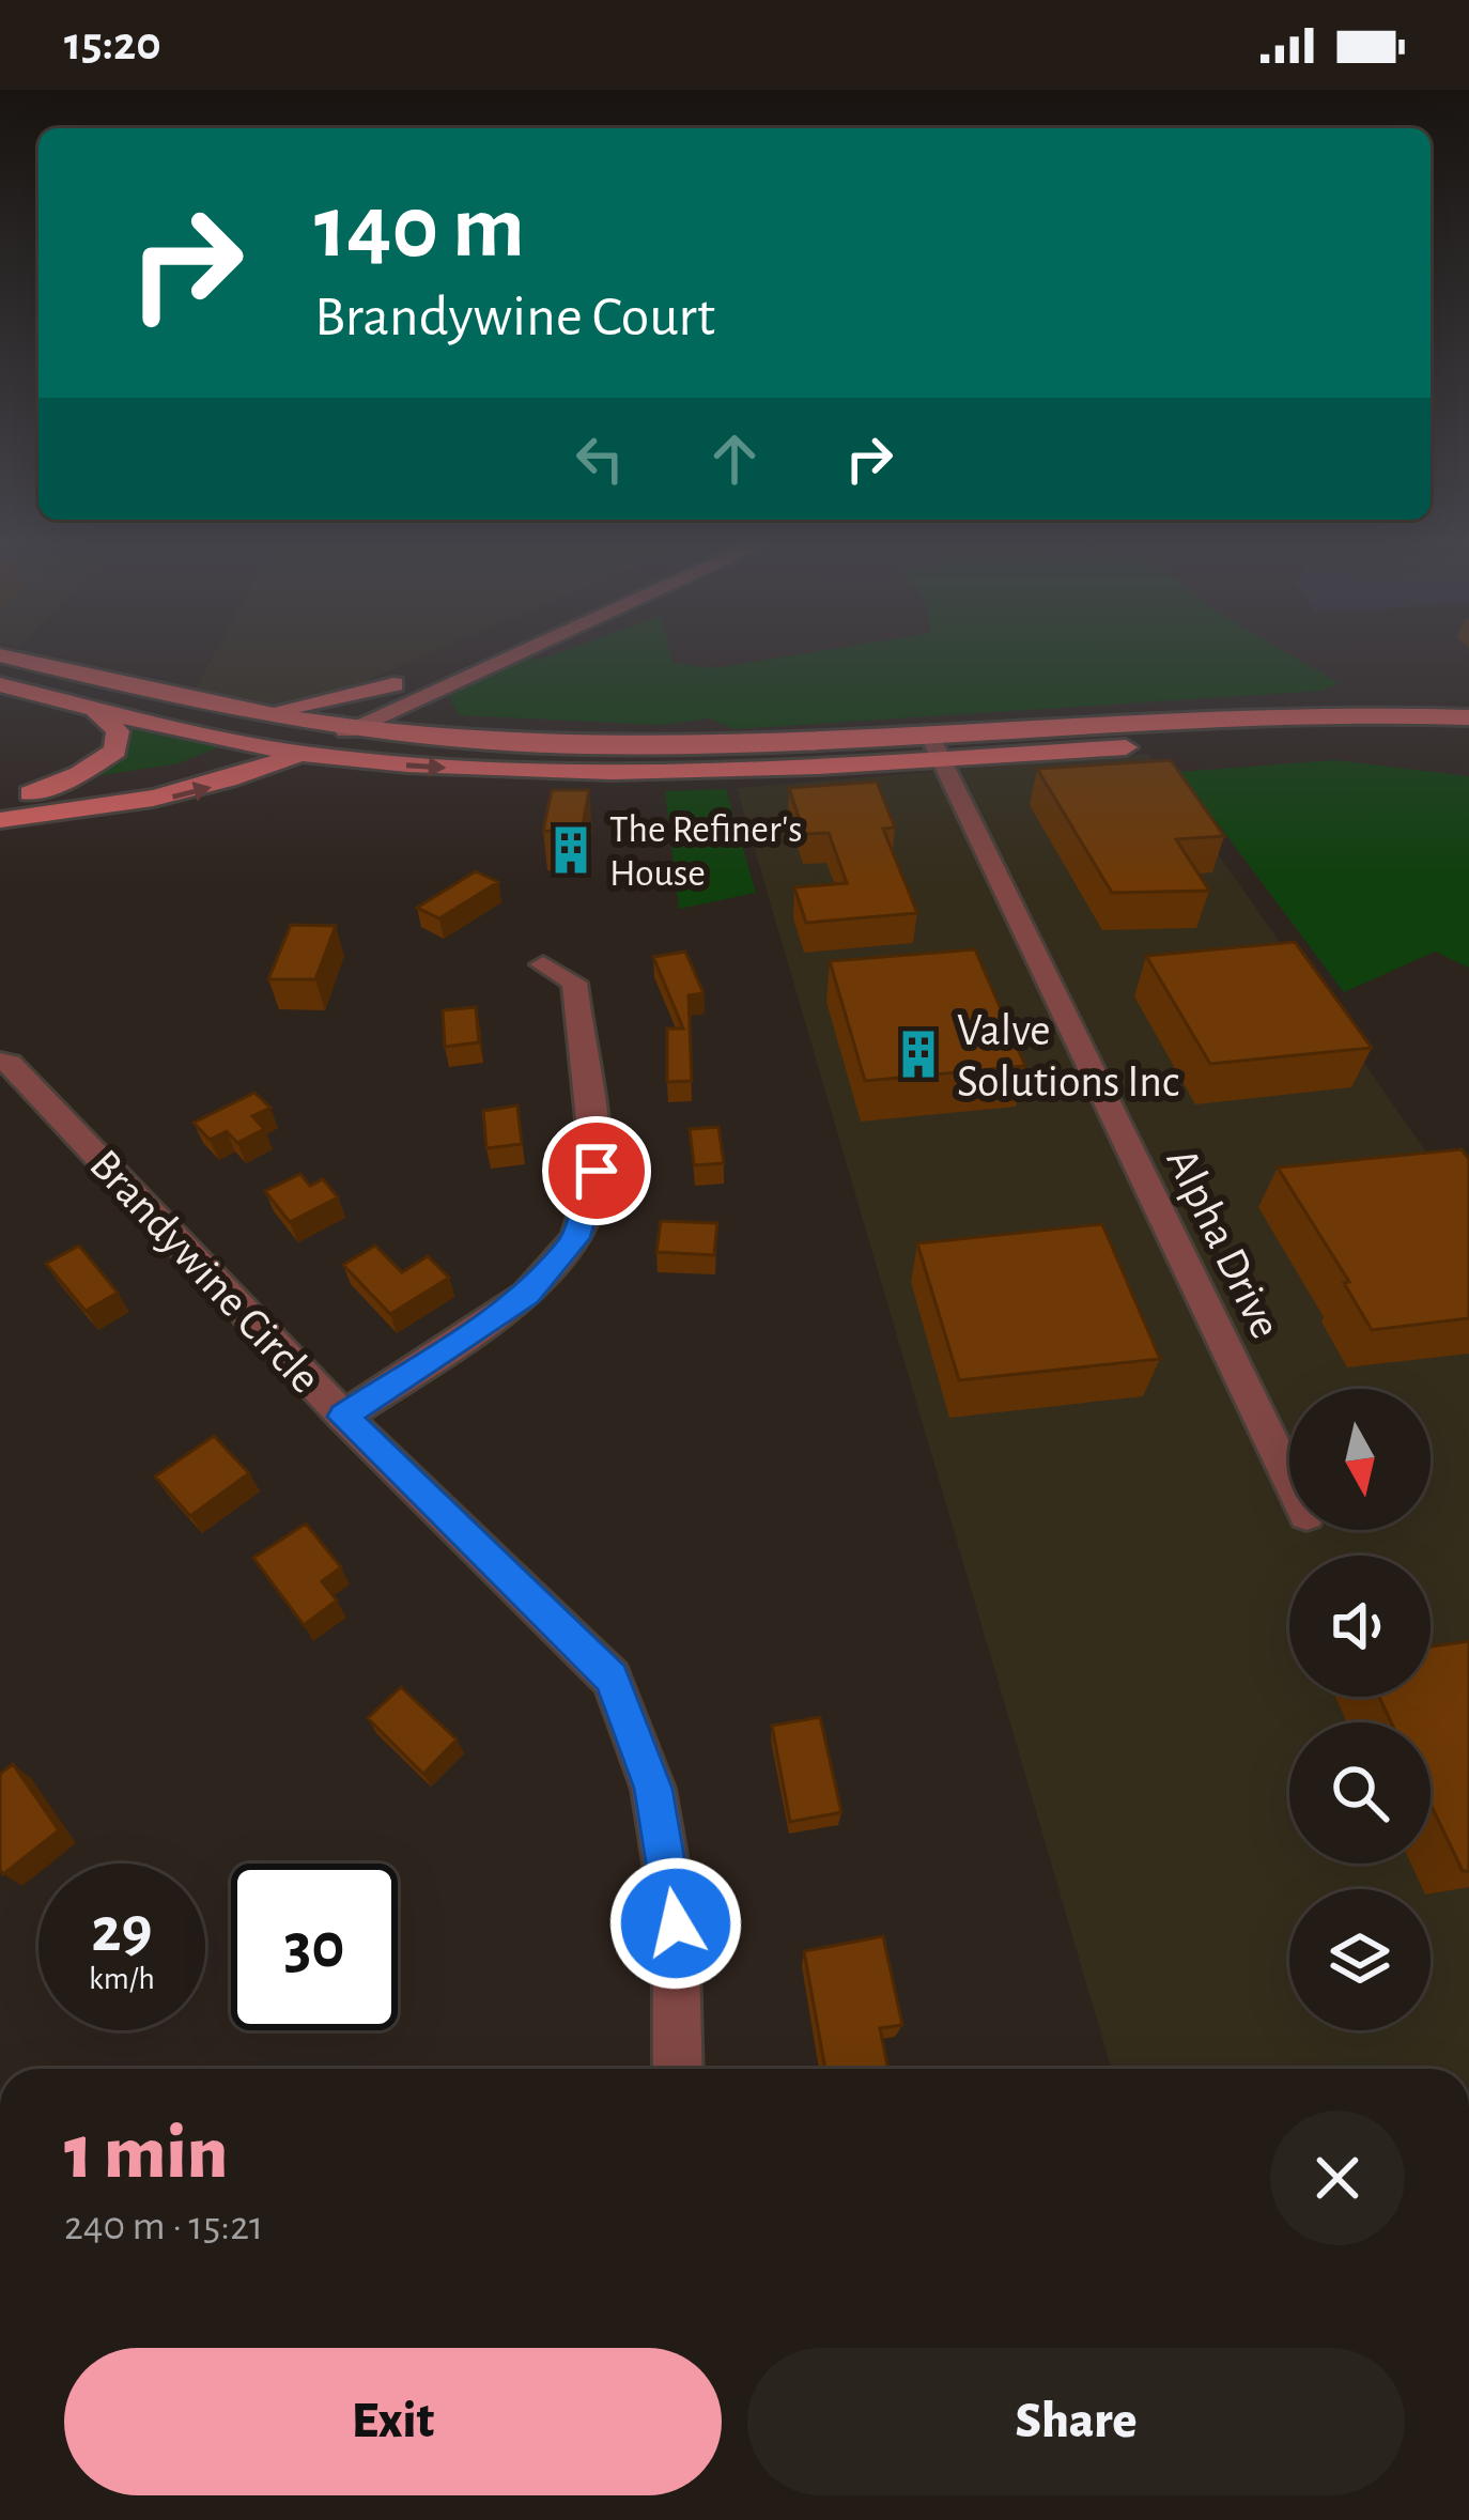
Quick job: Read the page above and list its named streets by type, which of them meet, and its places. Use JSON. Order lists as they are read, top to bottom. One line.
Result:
{"streets":{"street":["Alpha Drive","Brandywine Circle"]},"places":{"building":["The Refiner's House","Valve Solutions Inc"]},"north":"bottom","page":{"status":"15:20","turn":["140 m","Brandywine Court"],"speed":"29 km/h","limit":"30","heading":["1 min","240 m · 15:21"],"buttons":["Exit","Share"]}}
